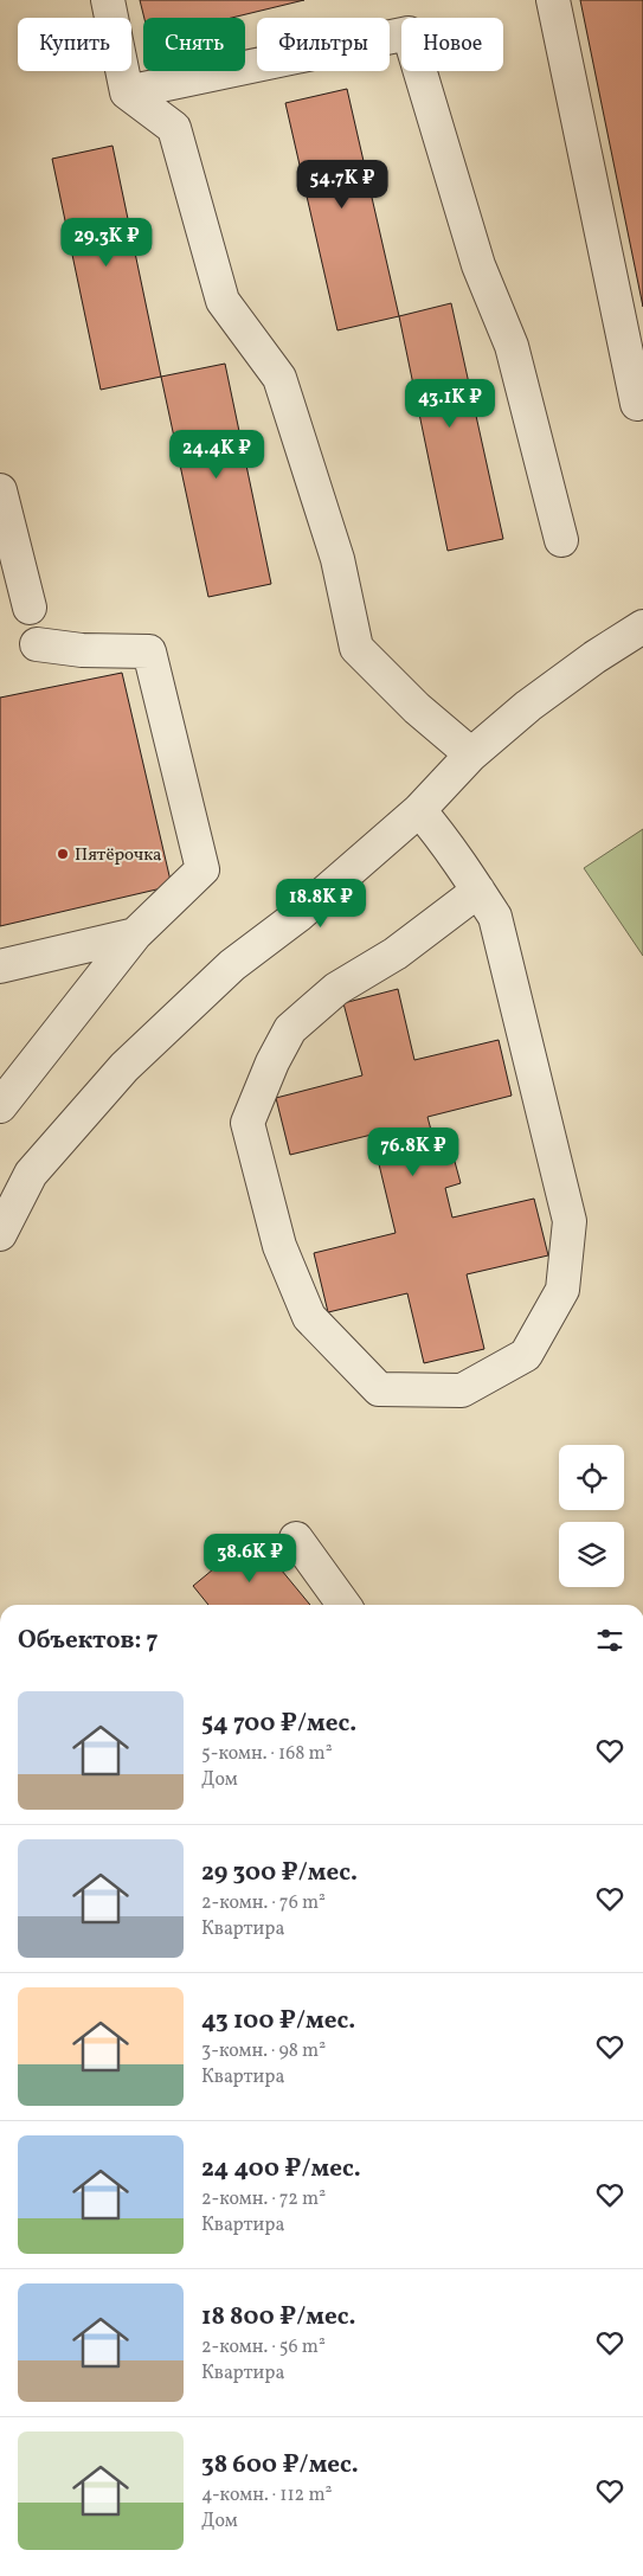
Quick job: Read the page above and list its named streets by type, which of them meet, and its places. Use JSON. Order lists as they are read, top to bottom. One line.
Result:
{"places":["Пятёрочка"],"page":{"chip":["Купить","Снять","Фильтры","Новое"],"price":["54.7K ₽","29.3K ₽","43.1K ₽","24.4K ₽","18.8K ₽","76.8K ₽","38.6K ₽"],"heading":"Объектов: 7","list":[{"name":"54 700 ₽/мес.","note":"5-комн. · 168 m² · Дом"},{"name":"29 300 ₽/мес.","note":"2-комн. · 76 m² · Квартира"},{"name":"43 100 ₽/мес.","note":"3-комн. · 98 m² · Квартира"},{"name":"24 400 ₽/мес.","note":"2-комн. · 72 m² · Квартира"},{"name":"18 800 ₽/мес.","note":"2-комн. · 56 m² · Квартира"},{"name":"38 600 ₽/мес.","note":"4-комн. · 112 m² · Дом"}]}}
